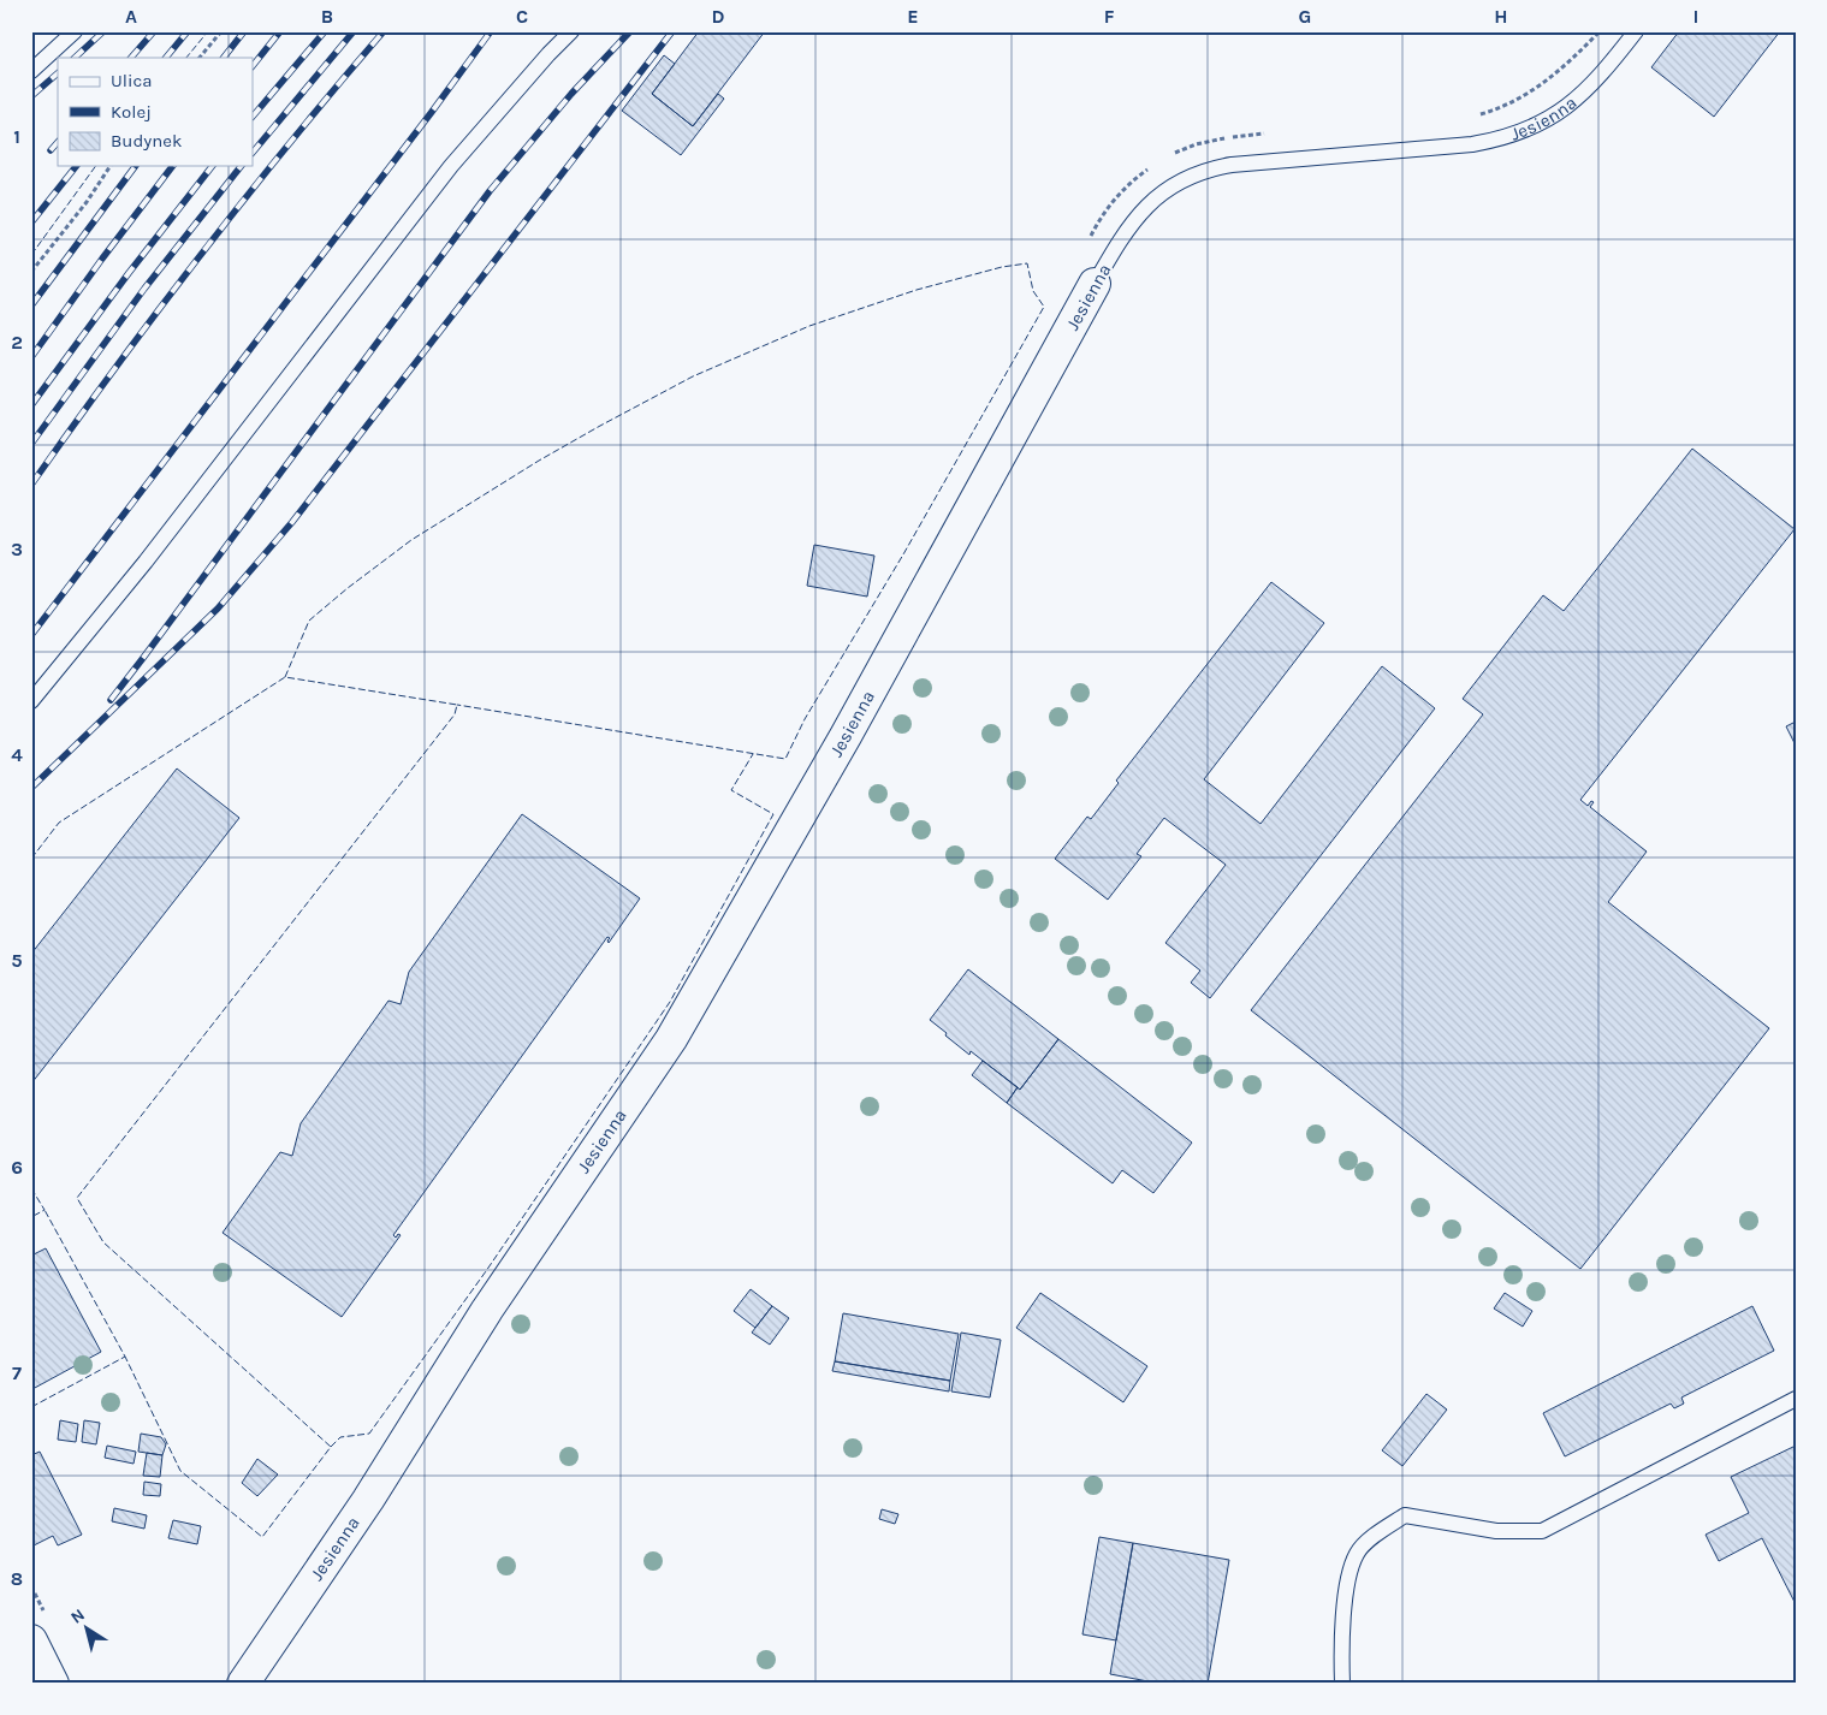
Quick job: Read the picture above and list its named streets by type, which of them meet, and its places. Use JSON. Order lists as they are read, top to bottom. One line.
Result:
{"streets":{"street":["Jesienna"]},"legend":["Ulica","Kolej","Budynek"],"north":"top left","grid":{"columns":["A","B","C","D","E","F","G","H","I"],"rows":["1","2","3","4","5","6","7","8"]}}
